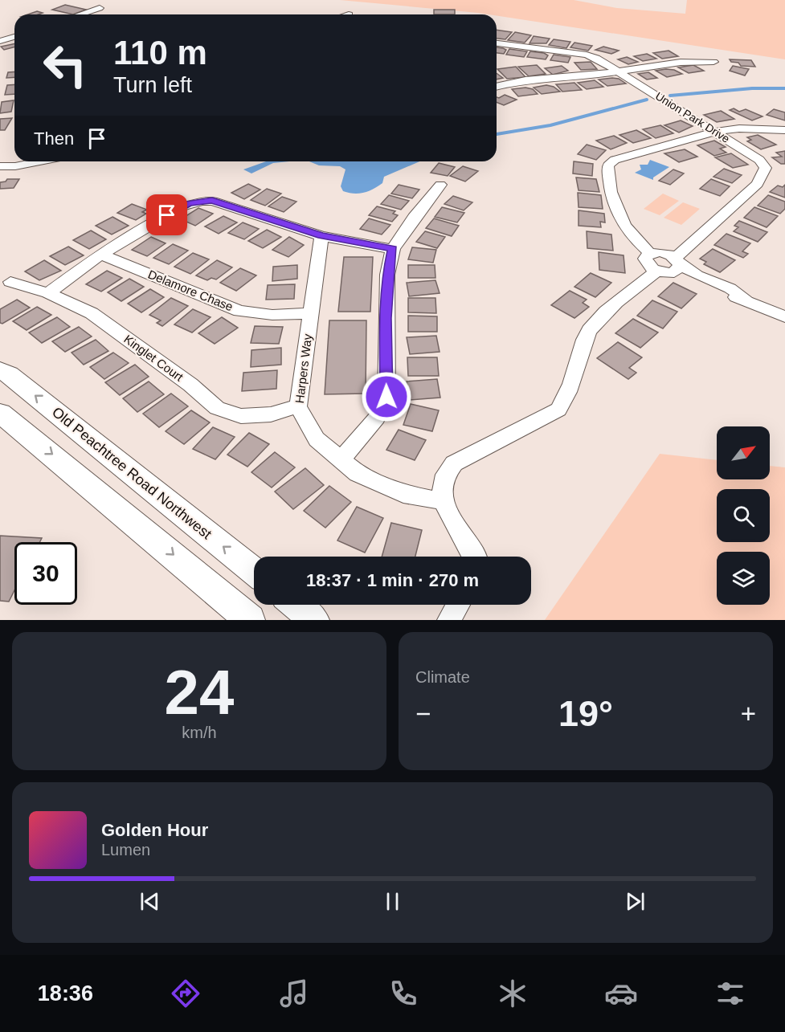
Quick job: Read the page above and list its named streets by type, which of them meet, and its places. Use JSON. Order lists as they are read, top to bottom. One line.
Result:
{"streets":{"main road":["Old Peachtree Road Northwest"],"street":["Union Park Drive","Delamore Chase","Kinglet Court","Harpers Way"]},"crossings":[["Union Park Drive","Harpers Way"],["Delamore Chase","Harpers Way"],["Kinglet Court","Harpers Way"]],"north":"top right","page":{"turn":["110 m","Turn left"],"then":"Then","limit":"30","trip":"18:37 · 1 min · 270 m","tile":[["24","km/h"],"Climate"],"heat":["−","19°","+"],"song":["Golden Hour","Lumen"],"tabs":"18:36"}}
